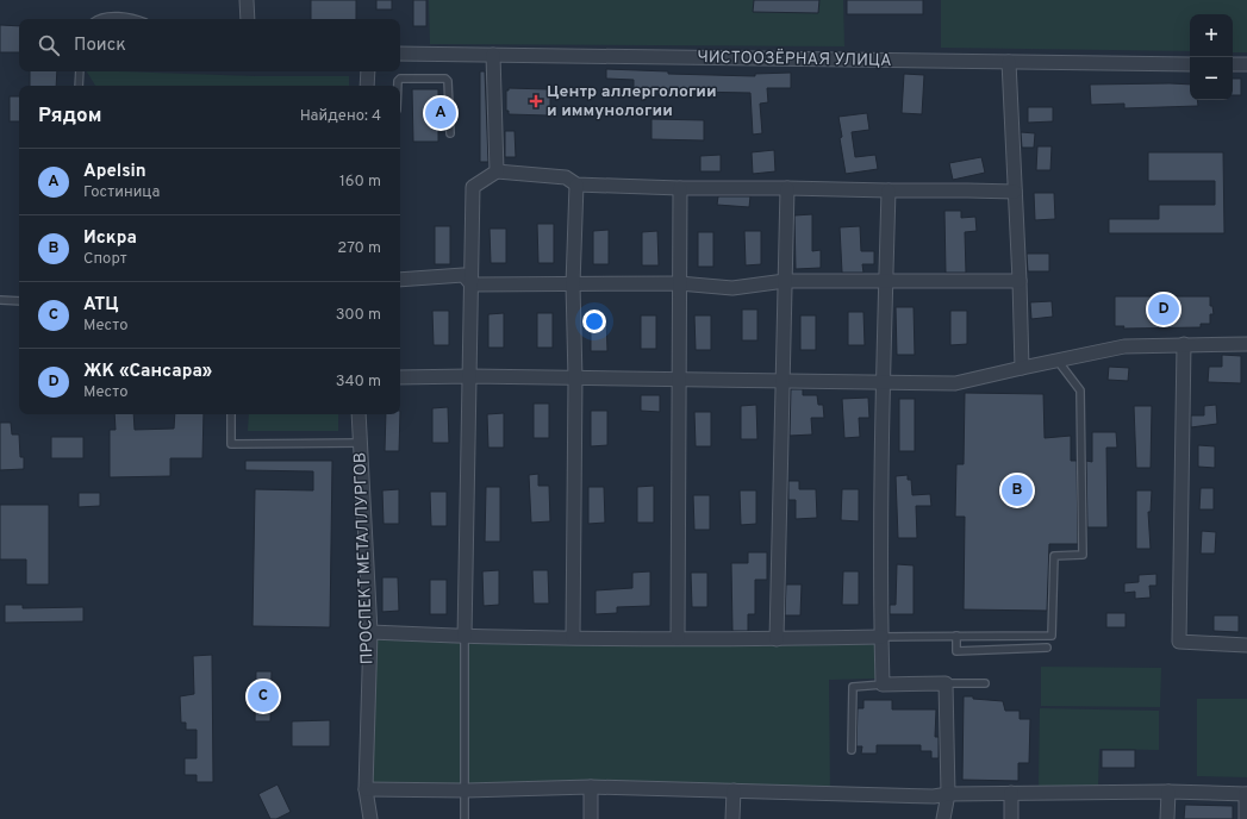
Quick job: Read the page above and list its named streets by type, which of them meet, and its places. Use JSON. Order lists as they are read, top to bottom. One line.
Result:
{"streets":{"street":["ЧИСТООЗЁРНАЯ УЛИЦА","ПРОСПЕКТ МЕТАЛЛУРГОВ"]},"places":{"health":["Центр аллергологии и иммунологии"]},"page":{"map_buttons":["+","−"],"search":"Поиск","heading":["Рядом","Найдено: 4"],"pins":["A","D","B","C"],"list":[{"mark":"A","name":"Apelsin","note":"Гостиница","value":"160 m"},{"mark":"B","name":"Искра","note":"Спорт","value":"270 m"},{"mark":"C","name":"АТЦ","note":"Место","value":"300 m"},{"mark":"D","name":"ЖК «Сансара»","note":"Место","value":"340 m"}]}}
